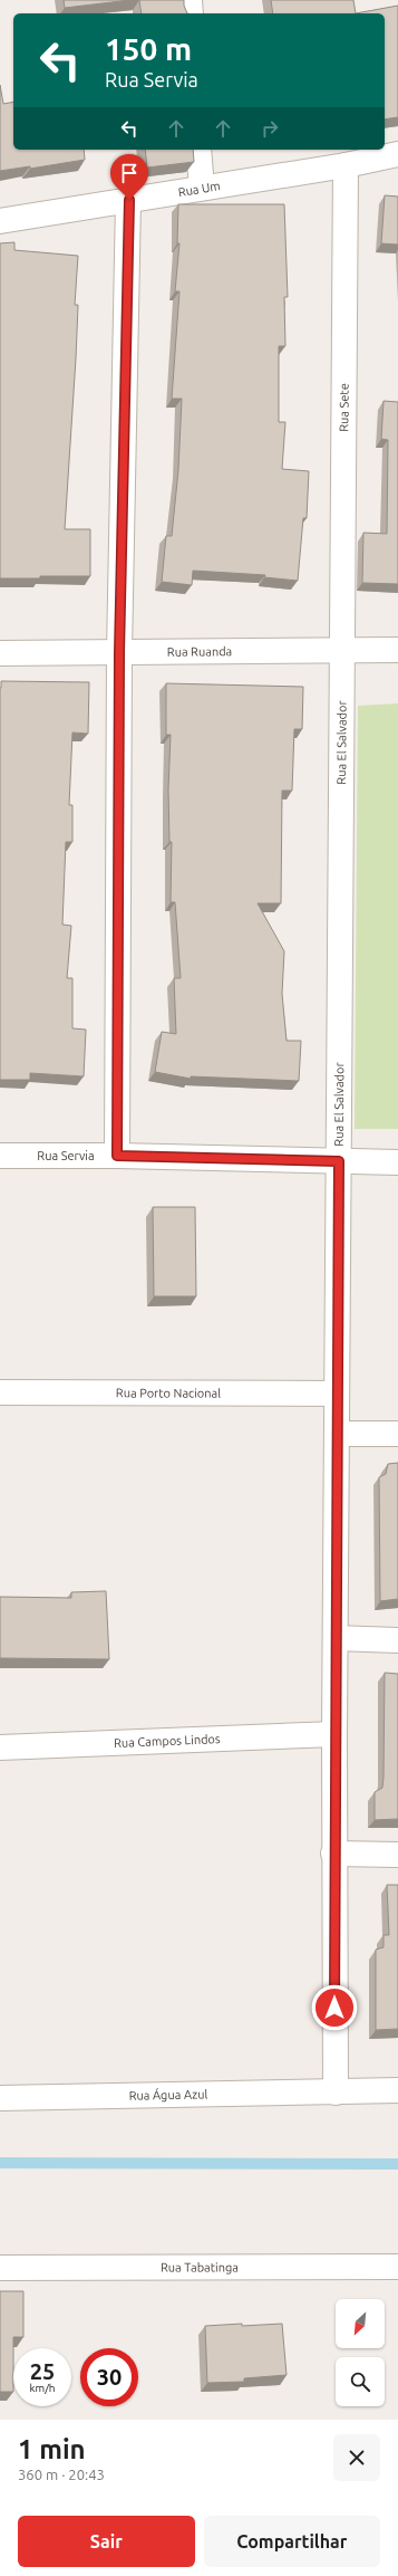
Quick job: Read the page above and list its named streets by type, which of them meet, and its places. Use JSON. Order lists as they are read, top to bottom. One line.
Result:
{"streets":{"street":["Rua Um","Rua Sete","Rua Ruanda","Rua El Salvador","Rua Servia","Rua Porto Nacional","Rua Campos Lindos","Rua Água Azul","Rua Tabatinga"]},"crossings":[["Rua Um","Rua Sete"],["Rua Sete","Rua Ruanda"],["Rua Sete","Rua El Salvador"],["Rua Ruanda","Rua El Salvador"],["Rua El Salvador","Rua Servia"],["Rua El Salvador","Rua Porto Nacional"],["Rua El Salvador","Rua Campos Lindos"],["Rua El Salvador","Rua Água Azul"]],"north":"bottom left","page":{"turn":["150 m","Rua Servia"],"speed":"25 km/h","limit":"30","heading":["1 min","360 m · 20:43"],"buttons":["Sair","Compartilhar"]}}
